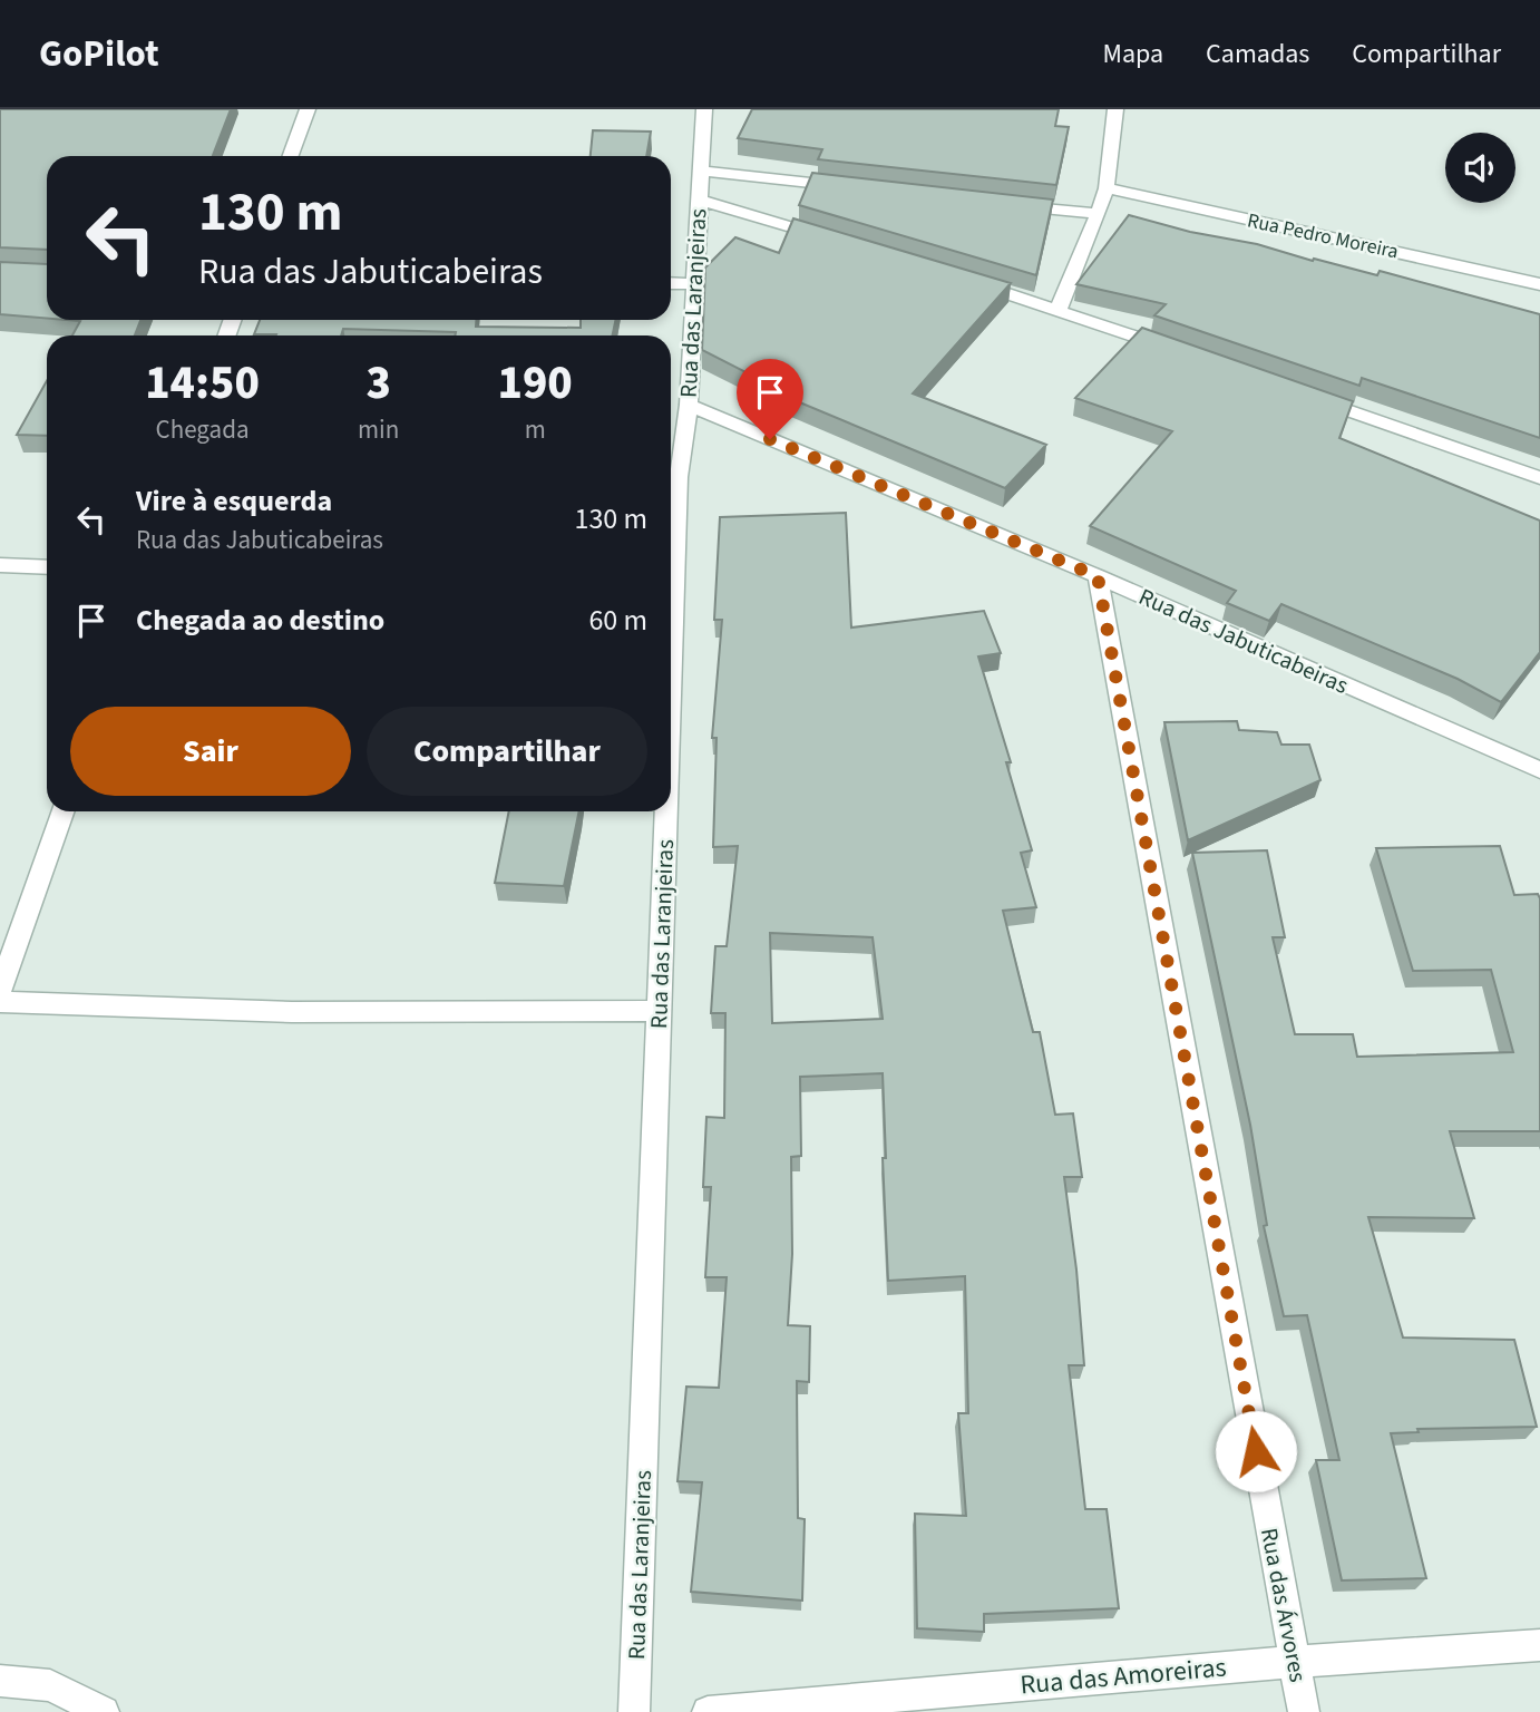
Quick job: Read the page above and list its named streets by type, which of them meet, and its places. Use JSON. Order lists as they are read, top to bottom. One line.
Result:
{"streets":{"street":["Rua Pedro Moreira","Rua das Laranjeiras","Rua das Jabuticabeiras","Rua das Árvores","Rua das Amoreiras"]},"crossings":[["Rua das Laranjeiras","Rua das Jabuticabeiras"],["Rua das Jabuticabeiras","Rua das Árvores"],["Rua das Árvores","Rua das Amoreiras"]],"page":{"header":"GoPilot","nav":["Mapa","Camadas","Compartilhar"],"turn":["130 m","Rua das Jabuticabeiras"],"eta":["14:50","Chegada","3","min","190","m"],"list":[{"name":"Vire à esquerda","note":"Rua das Jabuticabeiras","value":"130 m"},{"name":"Chegada ao destino","value":"60 m"}],"buttons":["Sair","Compartilhar"]}}
